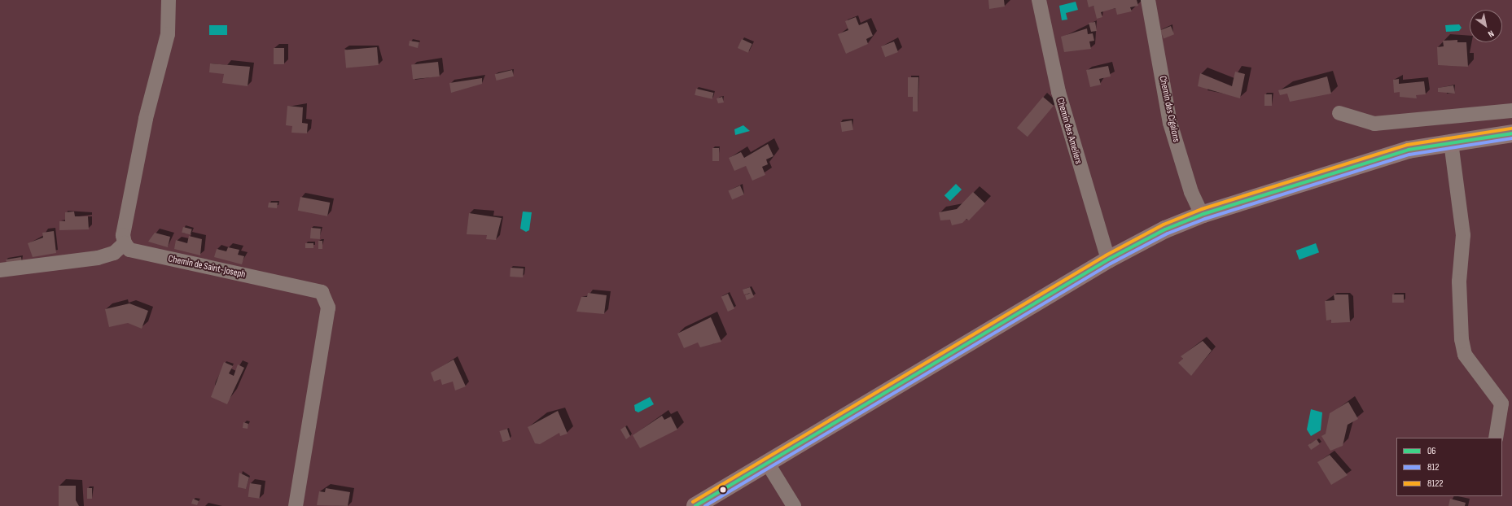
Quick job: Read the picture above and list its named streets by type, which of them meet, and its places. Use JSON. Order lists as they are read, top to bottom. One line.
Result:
{"streets":{"street":["Chemin des Cigalons","Chemin des Ameliers","Chemin de Saint-Joseph"]},"lines":["transit line 8122","transit line 06","transit line 812"],"legend":["06","812","8122"],"north":"bottom right"}
